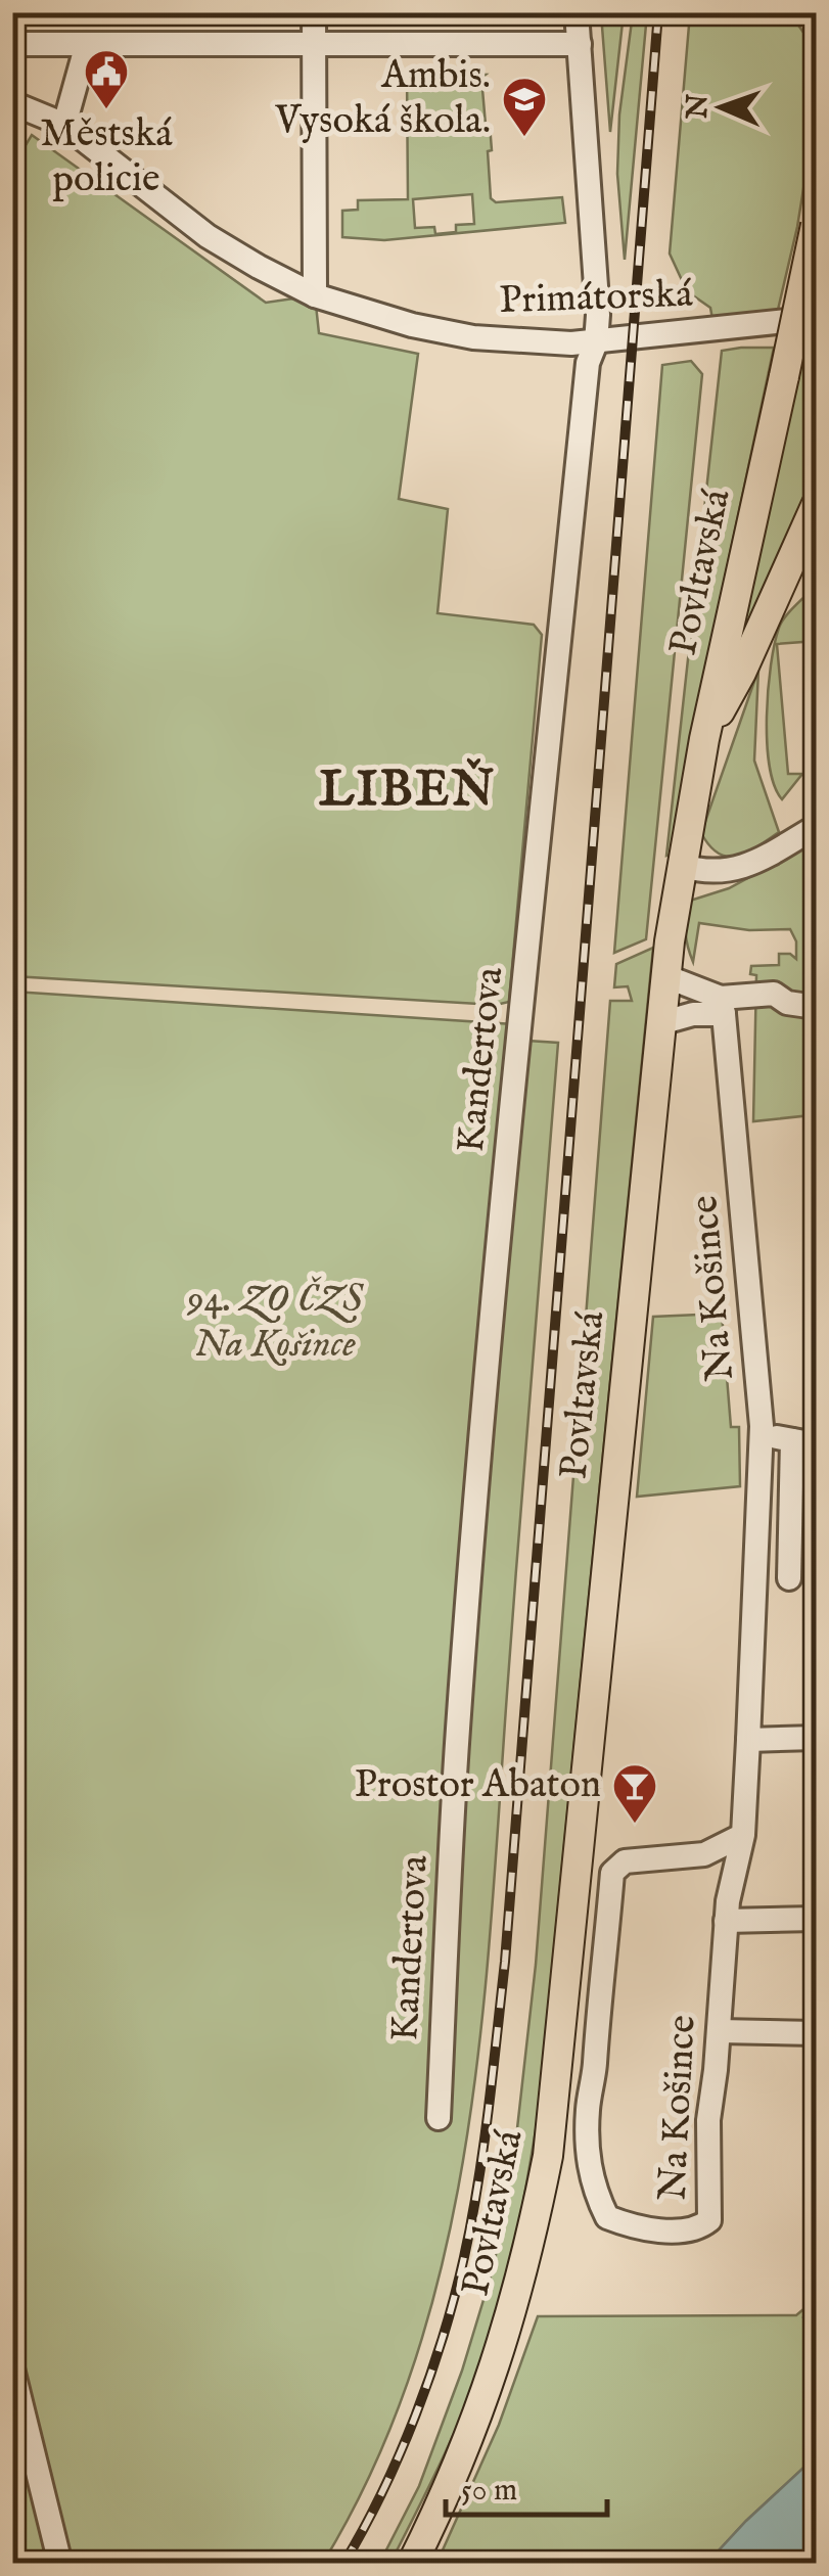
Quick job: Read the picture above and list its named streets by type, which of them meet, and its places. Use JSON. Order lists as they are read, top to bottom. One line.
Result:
{"streets":{"main road":["Povltavská"],"street":["Primátorská","Kandertova","Na Košince"]},"crossings":[["Primátorská","Kandertova"]],"districts":["LIBEŇ"],"parks":["94. ZO ČZS Na Košince"],"places":{"public building":["Městská policie"],"school or university":["Ambis. Vysoká škola."],"bar":["Prostor Abaton"]},"scale_bar":"50 m","north":"left"}
